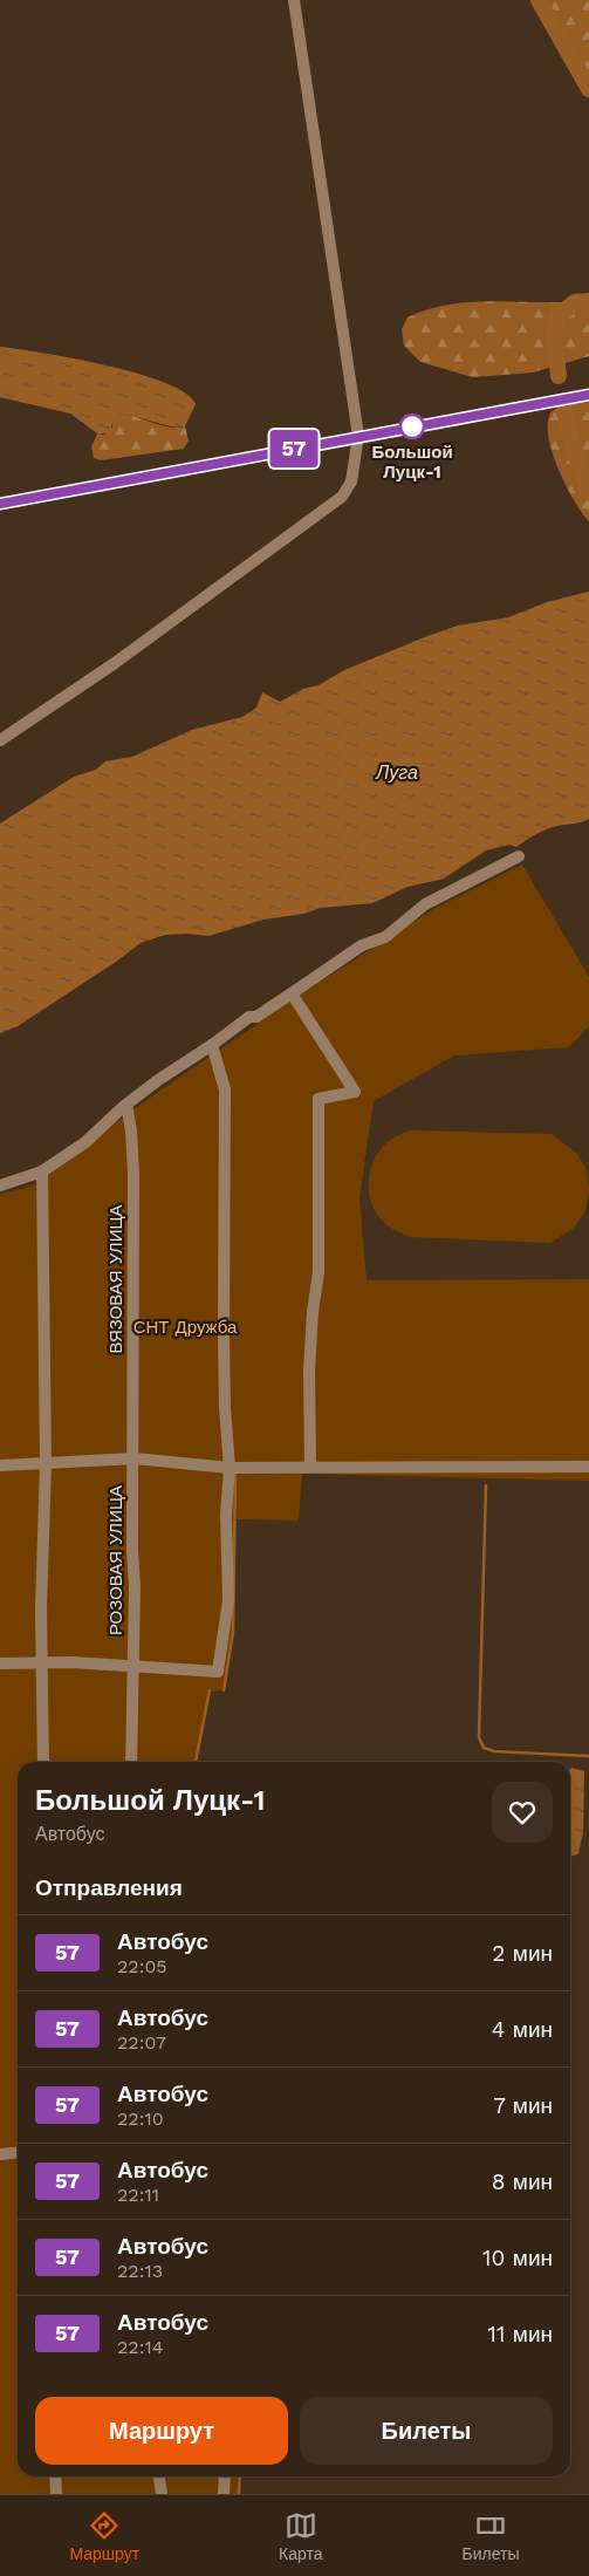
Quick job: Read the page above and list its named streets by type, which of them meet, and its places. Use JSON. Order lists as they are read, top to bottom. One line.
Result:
{"streets":{"street":["ВЯЗОВАЯ УЛИЦА","РОЗОВАЯ УЛИЦА"]},"crossings":[["ВЯЗОВАЯ УЛИЦА","РОЗОВАЯ УЛИЦА"]],"water":["Луга"],"parks":["СНТ Дружба"],"places":["Большой Луцк-1"],"lines":["bus line 57"],"page":{"on_map":"57","heading":[["Большой Луцк-1","Автобус"],"Отправления"],"list":[{"mark":"57","name":"Автобус","note":"22:05","value":"2 мин"},{"mark":"57","name":"Автобус","note":"22:07","value":"4 мин"},{"mark":"57","name":"Автобус","note":"22:10","value":"7 мин"},{"mark":"57","name":"Автобус","note":"22:11","value":"8 мин"},{"mark":"57","name":"Автобус","note":"22:13","value":"10 мин"},{"mark":"57","name":"Автобус","note":"22:14","value":"11 мин"}],"buttons":["Маршрут","Билеты"],"tabs":["Маршрут","Карта","Билеты"]}}
